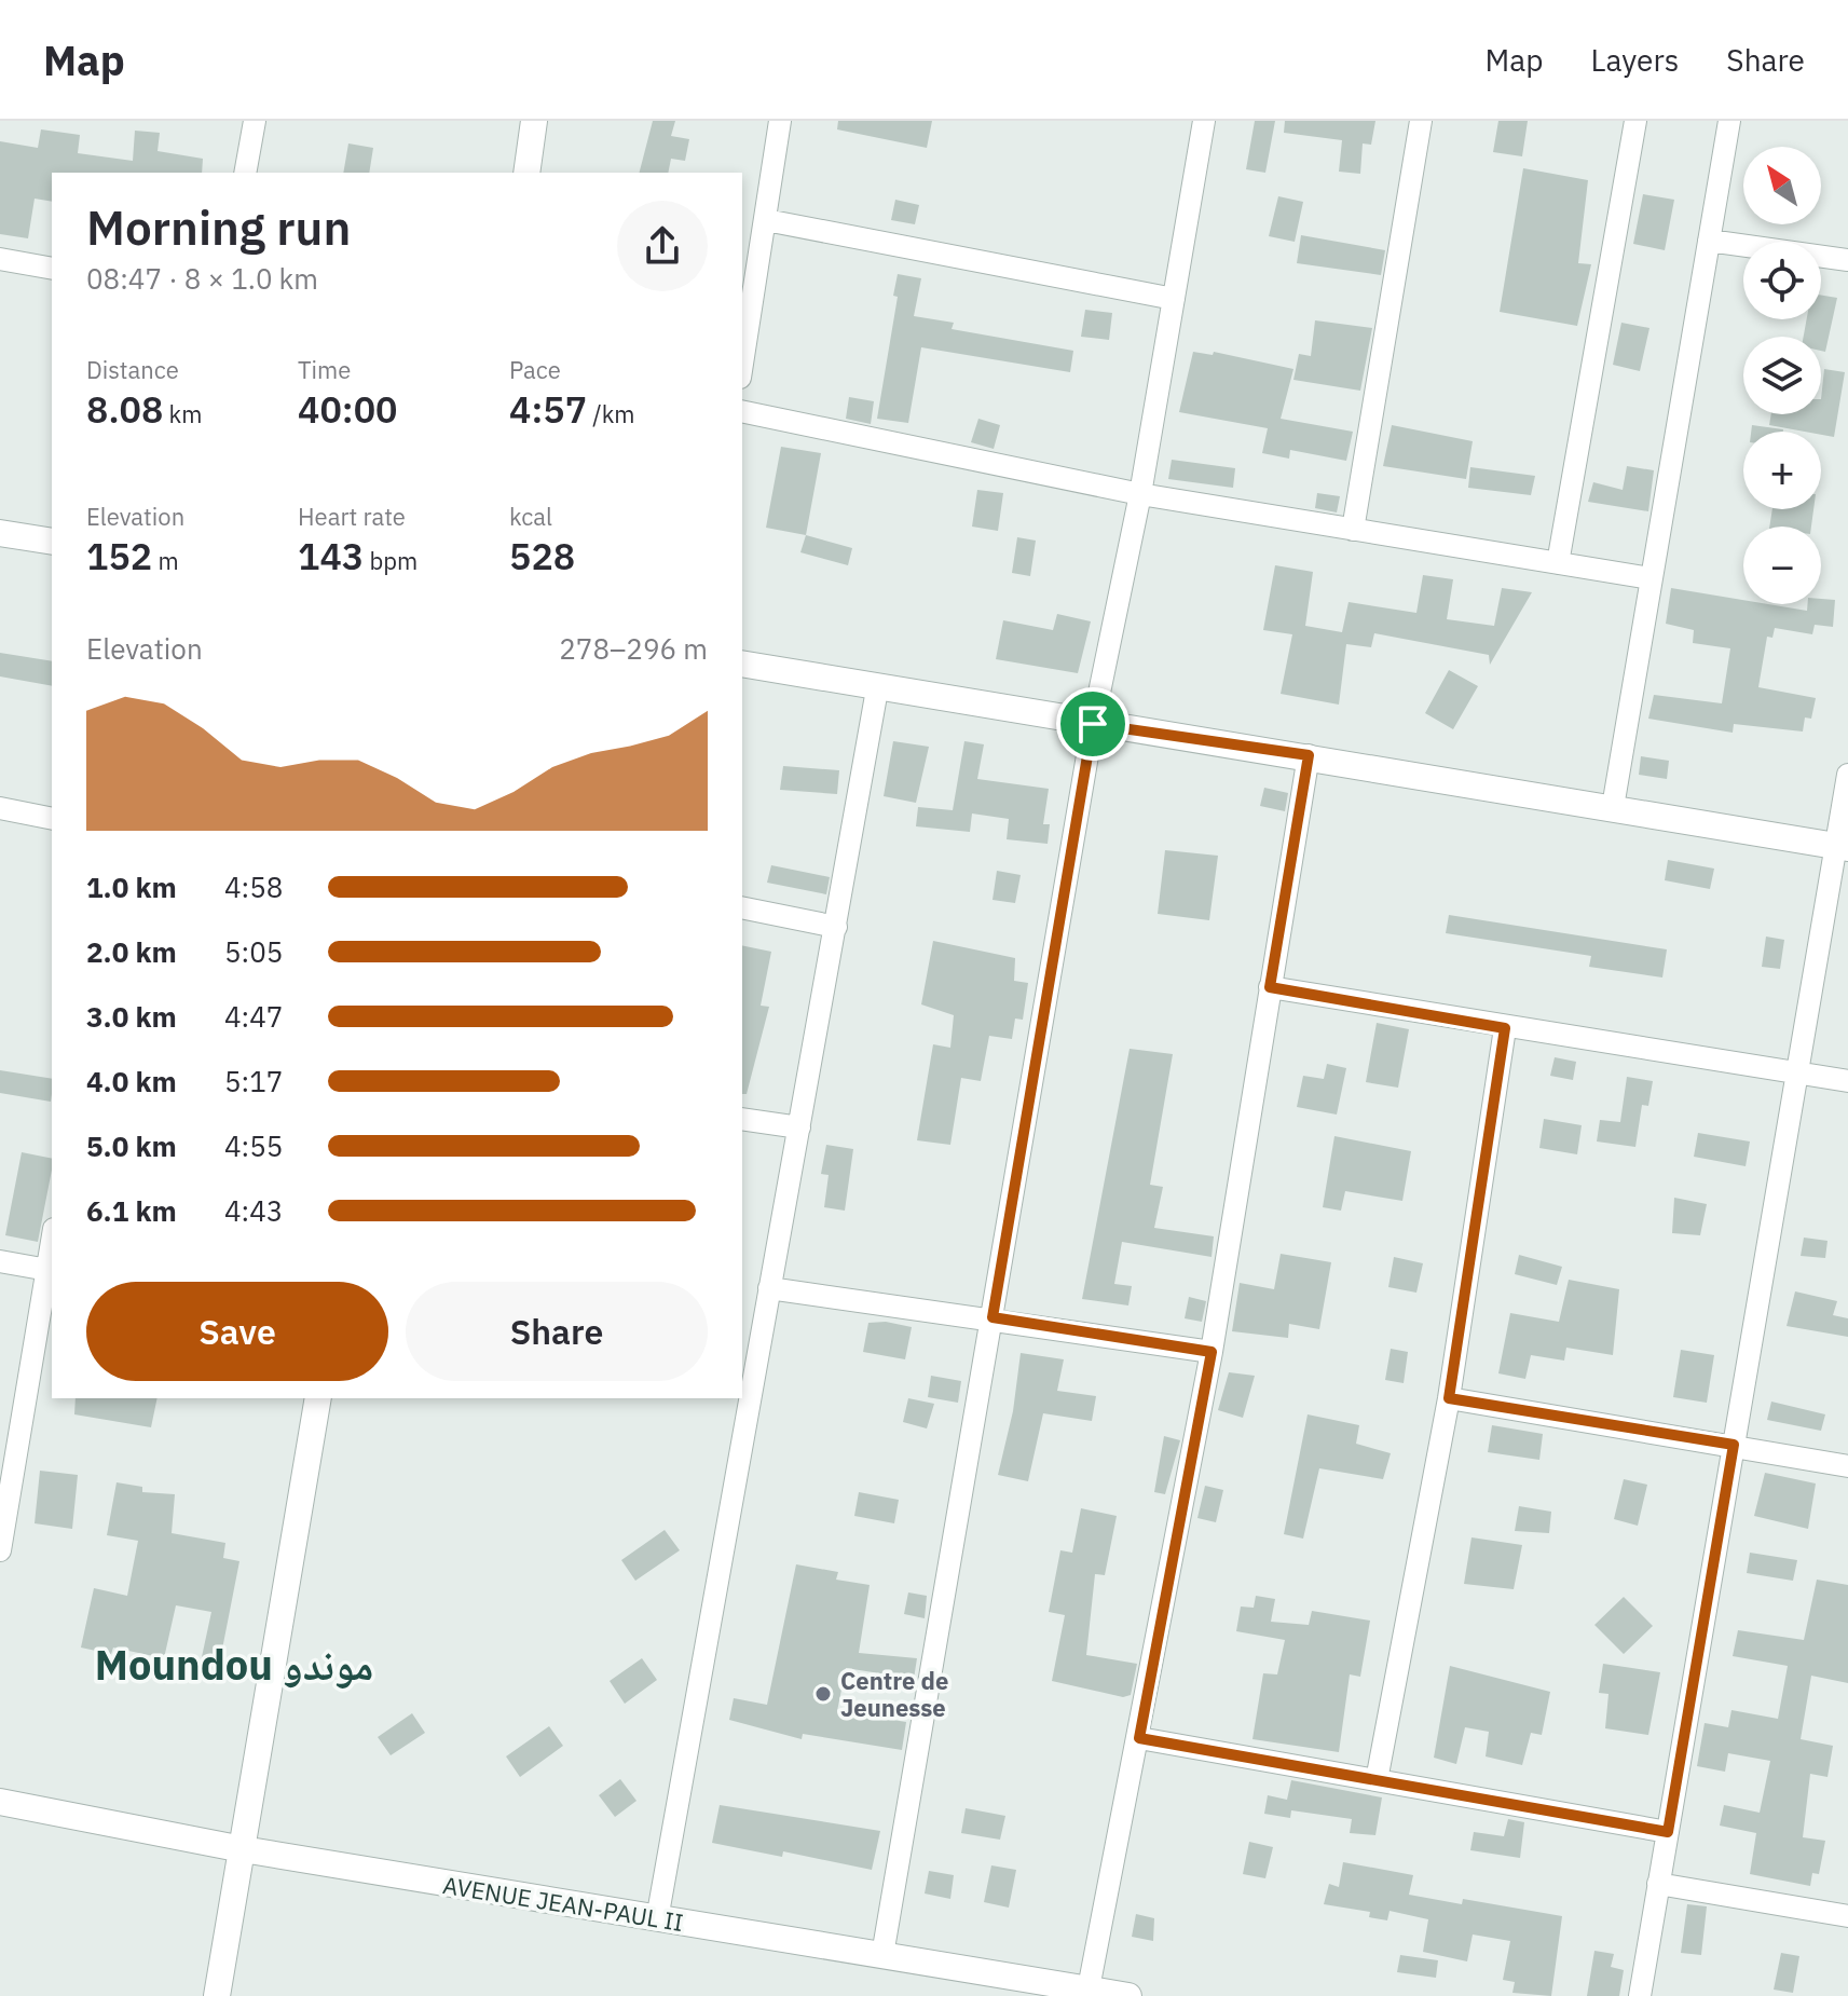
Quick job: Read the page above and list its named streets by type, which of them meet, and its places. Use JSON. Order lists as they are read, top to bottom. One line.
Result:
{"streets":{"street":["AVENUE JEAN-PAUL II"]},"districts":["Moundou موندو"],"places":["Centre de Jeunesse"],"north":"top left","page":{"header":"Map","nav":["Map","Layers","Share"],"map_buttons":["+","−"],"heading":["Morning run","08:47 · 8 × 1.0 km"],"stats":[["Distance","8.08 km"],["Time","40:00"],["Pace","4:57 /km"],["Elevation","152 m"],["Heart rate","143 bpm"],["kcal","528"]],"chart":["Elevation","278–296 m"],"list":[{"name":"1.0 km","note":"4:58"},{"name":"2.0 km","note":"5:05"},{"name":"3.0 km","note":"4:47"},{"name":"4.0 km","note":"5:17"},{"name":"5.0 km","note":"4:55"},{"name":"6.1 km","note":"4:43"}],"buttons":["Save","Share"]}}
